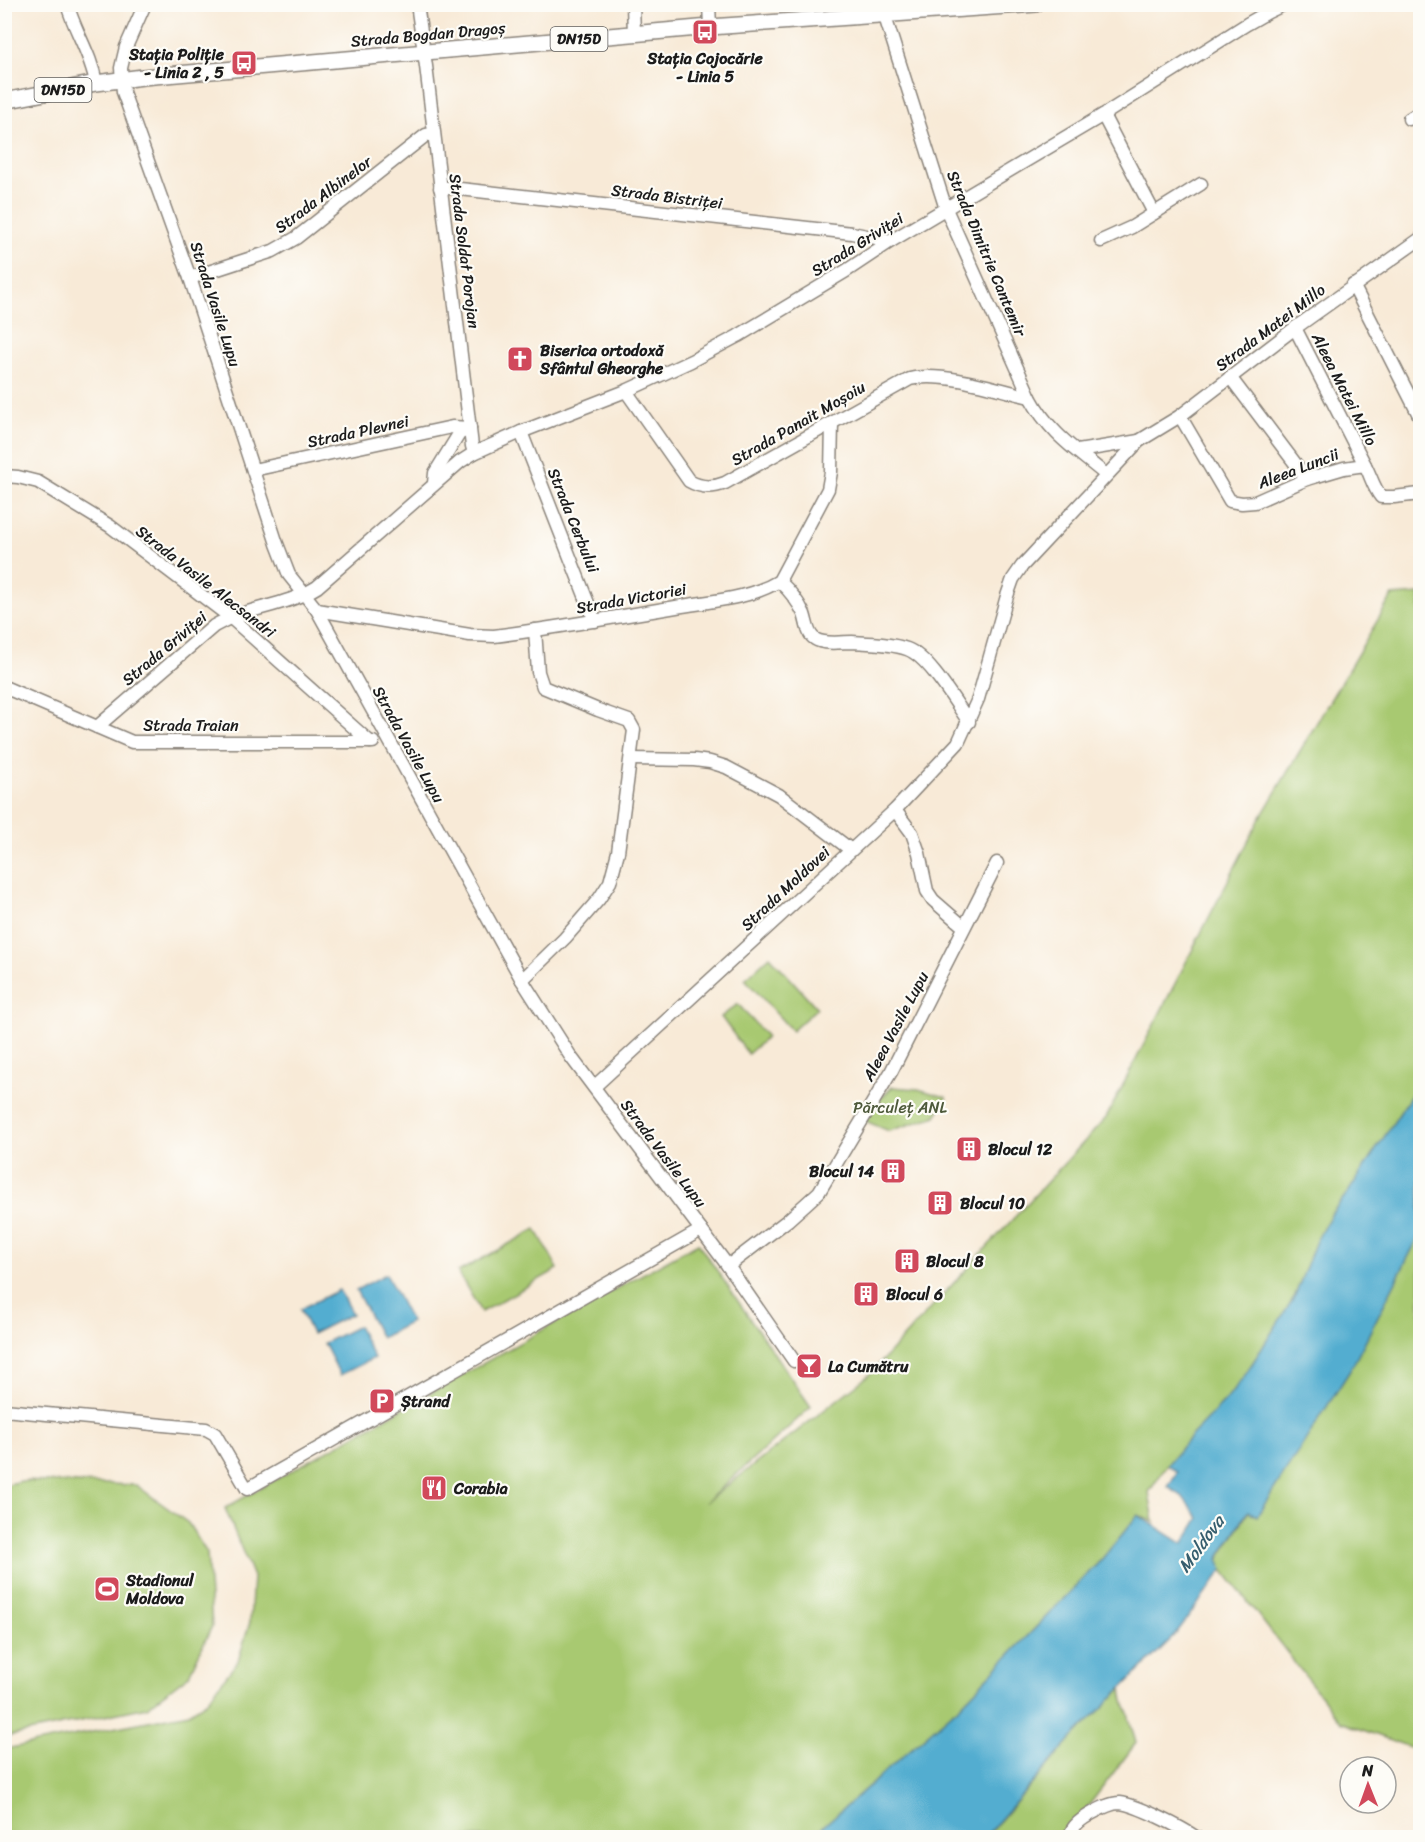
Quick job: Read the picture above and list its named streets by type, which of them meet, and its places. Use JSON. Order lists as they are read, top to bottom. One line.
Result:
{"streets":{"main road":["Strada Bogdan Dragoș","DN15D"],"street":["Strada Albinelor","Strada Bistriței","Strada Griviței","Strada Soldat Porojan","Strada Dimitrie Cantemir","Strada Vasile Lupu","Strada Matei Millo","Aleea Matei Millo","Strada Panait Moșoiu","Strada Plevnei","Aleea Luncii","Strada Cerbului","Strada Vasile Alecsandri","Strada Victoriei","Strada Traian","Strada Moldovei","Aleea Vasile Lupu"]},"crossings":[["Strada Bogdan Dragoș","Strada Soldat Porojan"],["Strada Bogdan Dragoș","Strada Dimitrie Cantemir"],["Strada Bogdan Dragoș","Strada Vasile Lupu"],["Strada Albinelor","Strada Soldat Porojan"],["Strada Albinelor","Strada Vasile Lupu"],["Strada Bistriței","Strada Griviței"],["Strada Bistriței","Strada Soldat Porojan"],["Strada Griviței","Strada Soldat Porojan"],["Strada Griviței","Strada Dimitrie Cantemir"],["Strada Griviței","Strada Vasile Lupu"],["Strada Griviței","Strada Panait Moșoiu"],["Strada Griviței","Strada Plevnei"],["Strada Griviței","Strada Cerbului"],["Strada Griviței","Strada Vasile Alecsandri"],["Strada Griviței","Strada Traian"],["Strada Soldat Porojan","Strada Plevnei"],["Strada Dimitrie Cantemir","Strada Matei Millo"],["Strada Dimitrie Cantemir","Strada Panait Moșoiu"],["Strada Vasile Lupu","Strada Plevnei"],["Strada Vasile Lupu","Strada Victoriei"],["Strada Vasile Lupu","Strada Traian"],["Strada Vasile Lupu","Strada Moldovei"],["Strada Vasile Lupu","Aleea Vasile Lupu"],["Strada Matei Millo","Aleea Matei Millo"],["Strada Matei Millo","Aleea Luncii"],["Strada Matei Millo","Strada Moldovei"],["Aleea Matei Millo","Aleea Luncii"],["Strada Cerbului","Strada Victoriei"],["Strada Vasile Alecsandri","Strada Traian"]],"water":["Moldova"],"parks":["Părculeț ANL"],"places":{"bus stop":["Stația Cojocărie - Linia 5","Stația Poliție - Linia 2 , 5"],"church":["Biserica ortodoxă Sfântul Gheorghe"],"building":["Blocul 12","Blocul 14","Blocul 10","Blocul 8","Blocul 6"],"bar":["La Cumătru"],"parking":["Ștrand"],"restaurant":["Corabia"],"sports":["Stadionul Moldova"]},"north":"top"}
